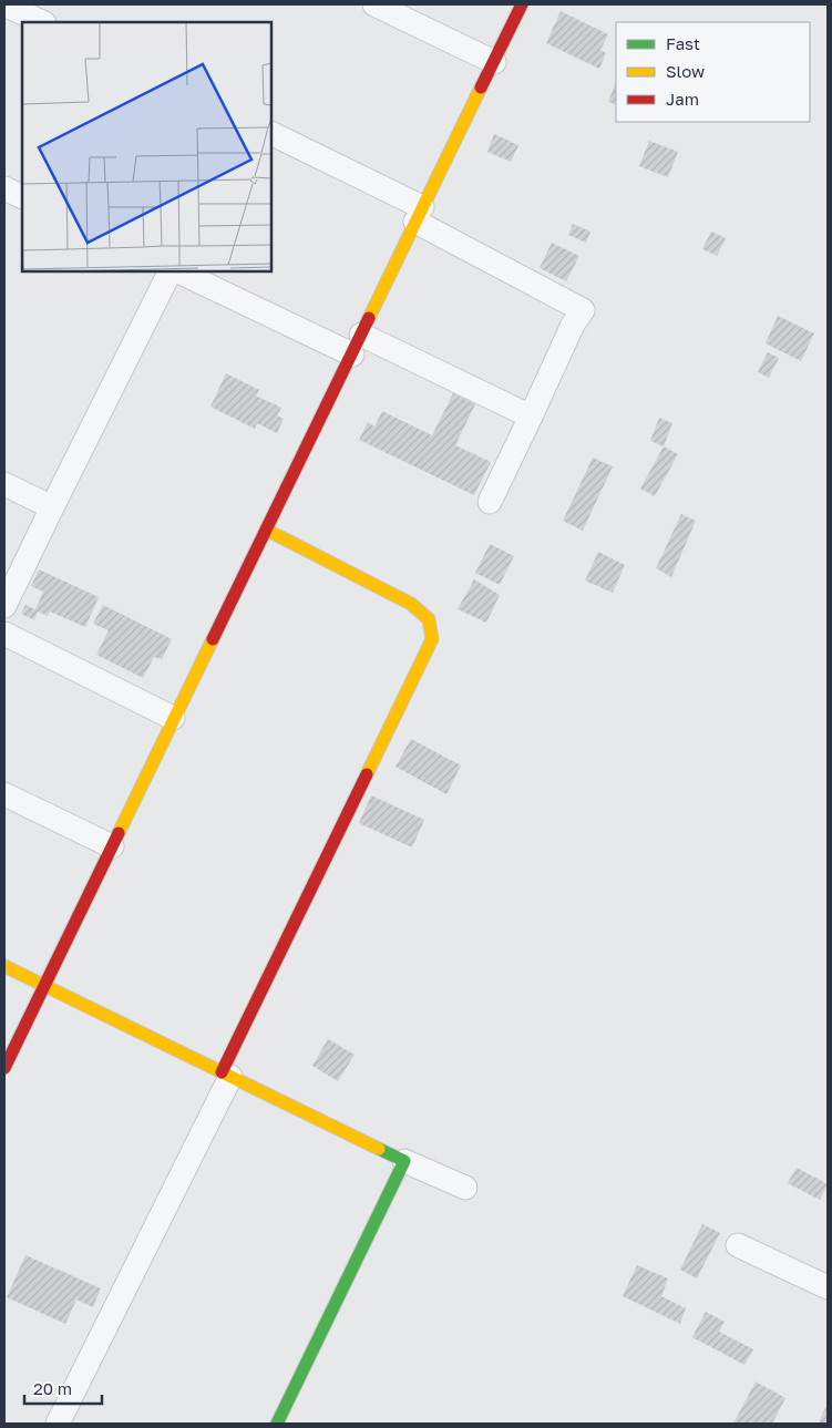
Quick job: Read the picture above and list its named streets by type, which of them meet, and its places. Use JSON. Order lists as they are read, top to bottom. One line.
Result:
{"legend":["Fast","Slow","Jam"],"scale_bar":"20 m"}
